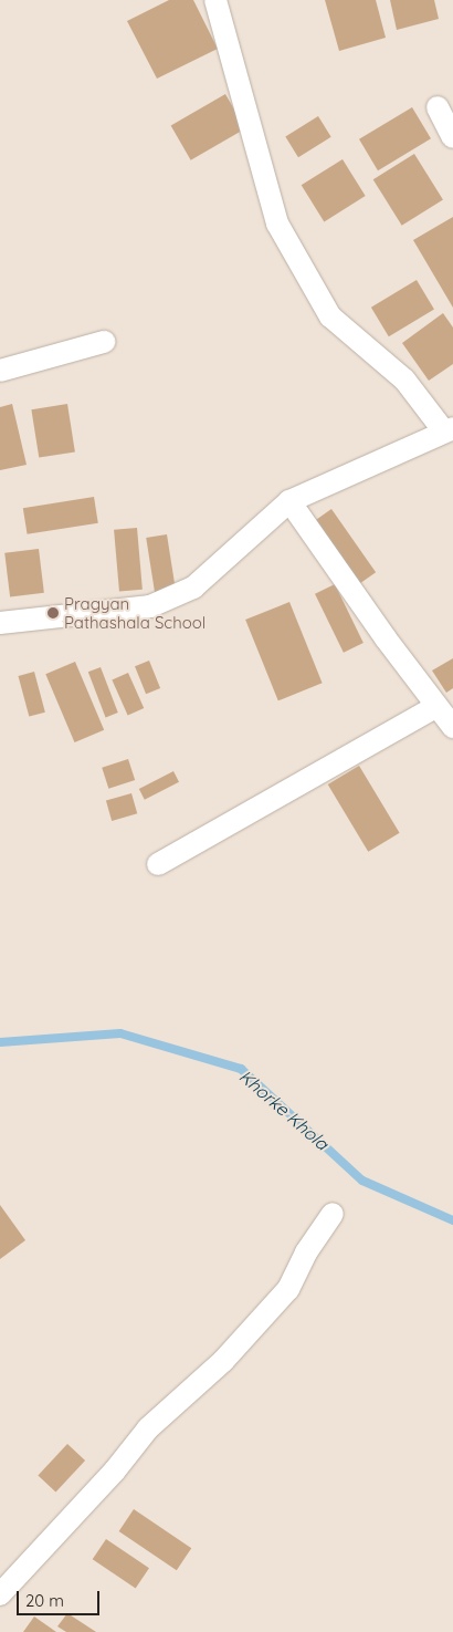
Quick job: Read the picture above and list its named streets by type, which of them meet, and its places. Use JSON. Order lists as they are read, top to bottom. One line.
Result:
{"water":["Khorke Khola"],"places":["Pragyan Pathashala School"],"scale_bar":"20 m"}
